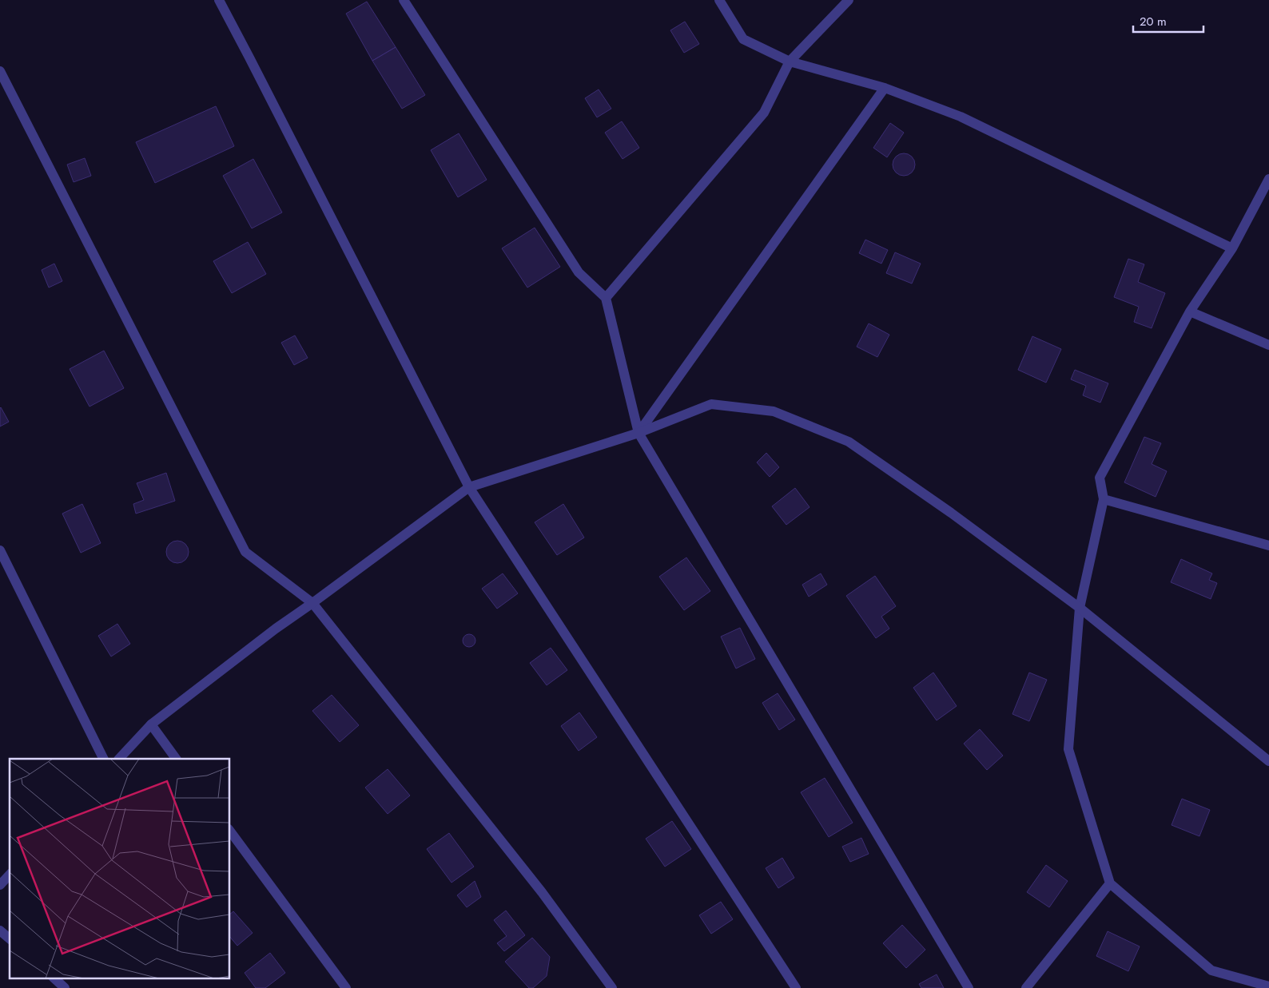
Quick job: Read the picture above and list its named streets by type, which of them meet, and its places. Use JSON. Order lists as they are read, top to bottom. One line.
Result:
{"scale_bar":"20 m"}
